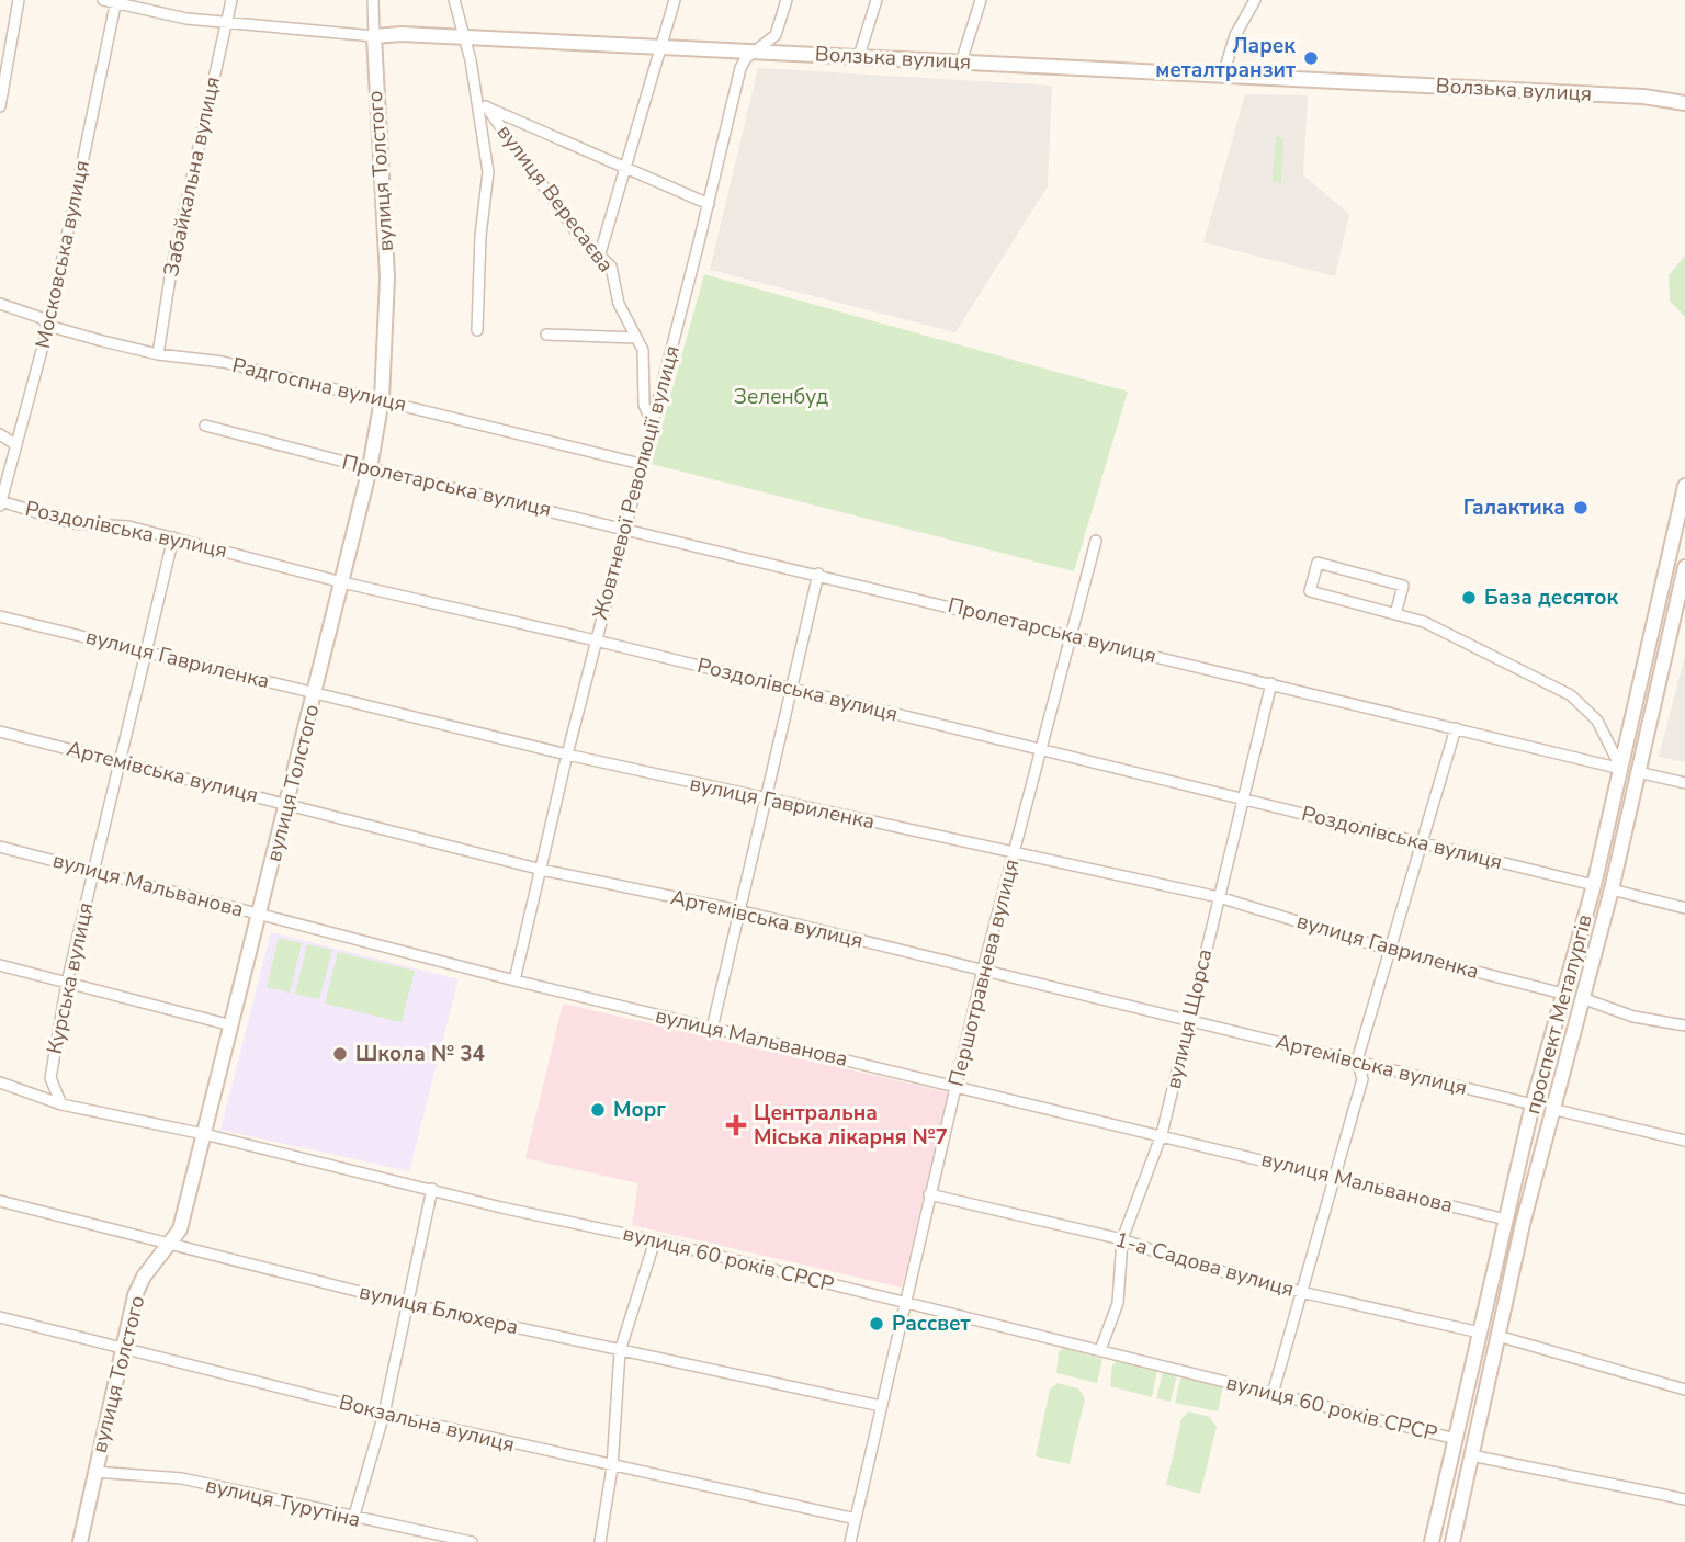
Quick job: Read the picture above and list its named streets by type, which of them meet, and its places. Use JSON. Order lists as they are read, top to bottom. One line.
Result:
{"streets":{"street":["Волзька вулиця","вулиця Толстого","Забайкальна вулиця","вулиця Вересаєва","Московська вулиця","Радгоспна вулиця","Жовтневої Революції вулиця","Пролетарська вулиця","Роздолівська вулиця","вулиця Гавриленка","Артемівська вулиця","вулиця Мальванова","Першотравнева вулиця","Курська вулиця","проспект Металургів","вулиця Щорса","вулиця 60 років СРСР","1-а Садова вулиця","вулиця Блюхера","Вокзальна вулиця","вулиця Турутіна"]},"crossings":[["Волзька вулиця","вулиця Толстого"],["Волзька вулиця","Забайкальна вулиця"],["Волзька вулиця","Московська вулиця"],["Волзька вулиця","Жовтневої Революції вулиця"],["вулиця Толстого","Радгоспна вулиця"],["вулиця Толстого","Пролетарська вулиця"],["вулиця Толстого","Роздолівська вулиця"],["вулиця Толстого","вулиця Гавриленка"],["вулиця Толстого","Артемівська вулиця"],["вулиця Толстого","вулиця Мальванова"],["вулиця Толстого","вулиця 60 років СРСР"],["вулиця Толстого","вулиця Блюхера"],["вулиця Толстого","Вокзальна вулиця"],["вулиця Толстого","вулиця Турутіна"],["Забайкальна вулиця","Радгоспна вулиця"],["вулиця Вересаєва","Жовтневої Революції вулиця"],["Московська вулиця","Радгоспна вулиця"],["Московська вулиця","Роздолівська вулиця"],["Радгоспна вулиця","Жовтневої Революції вулиця"],["Жовтневої Революції вулиця","Пролетарська вулиця"],["Жовтневої Революції вулиця","Роздолівська вулиця"],["Жовтневої Революції вулиця","вулиця Гавриленка"],["Жовтневої Революції вулиця","Артемівська вулиця"],["Жовтневої Революції вулиця","вулиця Мальванова"],["Пролетарська вулиця","Першотравнева вулиця"],["Пролетарська вулиця","проспект Металургів"],["Пролетарська вулиця","вулиця Щорса"],["Роздолівська вулиця","Першотравнева вулиця"],["Роздолівська вулиця","Курська вулиця"],["Роздолівська вулиця","проспект Металургів"],["Роздолівська вулиця","вулиця Щорса"],["вулиця Гавриленка","Першотравнева вулиця"],["вулиця Гавриленка","Курська вулиця"],["вулиця Гавриленка","проспект Металургів"],["вулиця Гавриленка","вулиця Щорса"],["Артемівська вулиця","Першотравнева вулиця"],["Артемівська вулиця","Курська вулиця"],["Артемівська вулиця","проспект Металургів"],["Артемівська вулиця","вулиця Щорса"],["вулиця Мальванова","Першотравнева вулиця"],["вулиця Мальванова","Курська вулиця"],["вулиця Мальванова","проспект Металургів"],["вулиця Мальванова","вулиця Щорса"],["Першотравнева вулиця","вулиця 60 років СРСР"],["Першотравнева вулиця","1-а Садова вулиця"],["Першотравнева вулиця","вулиця Блюхера"],["Першотравнева вулиця","Вокзальна вулиця"],["Курська вулиця","вулиця 60 років СРСР"],["проспект Металургів","вулиця 60 років СРСР"],["проспект Металургів","1-а Садова вулиця"],["вулиця Щорса","вулиця 60 років СРСР"],["вулиця Щорса","1-а Садова вулиця"]],"parks":["Зеленбуд"],"places":{"other":["Ларек металтранзит","Галактика","База десяток","Школа № 34","Морг","Рассвет"],"health":["Центральна Міська лікарня №7"]}}
